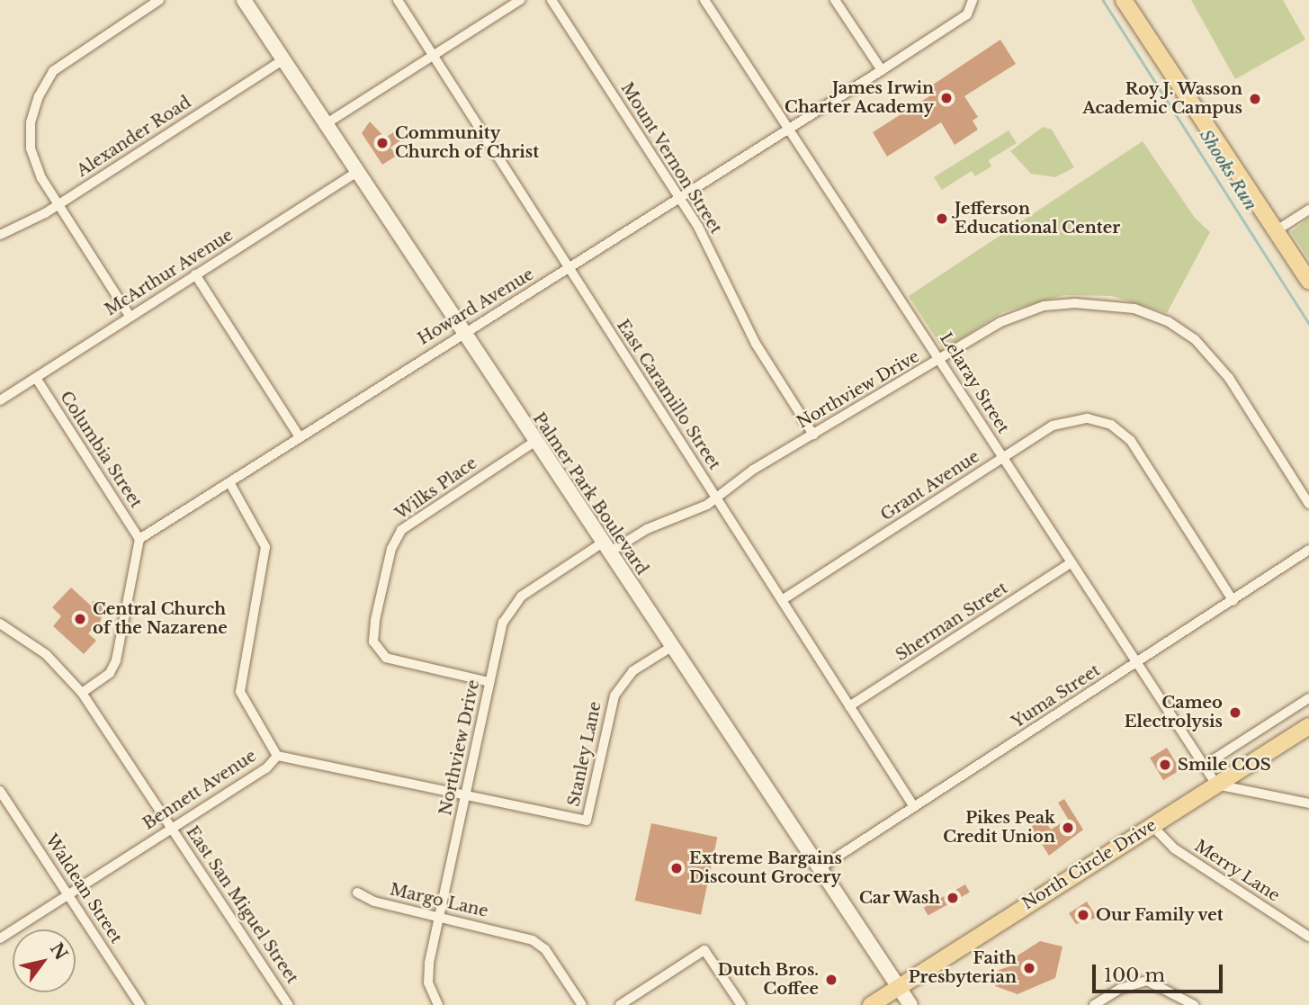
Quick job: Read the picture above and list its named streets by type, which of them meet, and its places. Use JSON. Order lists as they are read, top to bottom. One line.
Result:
{"streets":{"main road":["Palmer Park Boulevard","North Circle Drive"],"street":["Alexander Road","Mount Vernon Street","McArthur Avenue","Howard Avenue","Lelaray Street","Northview Drive","East Caramillo Street","Columbia Street","Grant Avenue","Wilks Place","Sherman Street","Yuma Street","Stanley Lane","Bennett Avenue","Merry Lane","Waldean Street","Margo Lane","East San Miguel Street"]},"crossings":[["Alexander Road","Palmer Park Boulevard"],["Mount Vernon Street","Howard Avenue"],["Mount Vernon Street","Northview Drive"],["McArthur Avenue","Columbia Street"],["McArthur Avenue","Palmer Park Boulevard"],["Howard Avenue","Lelaray Street"],["Howard Avenue","East Caramillo Street"],["Howard Avenue","Columbia Street"],["Howard Avenue","Palmer Park Boulevard"],["Lelaray Street","Northview Drive"],["Lelaray Street","Grant Avenue"],["Lelaray Street","Sherman Street"],["Lelaray Street","Yuma Street"],["Lelaray Street","North Circle Drive"],["Northview Drive","East Caramillo Street"],["Northview Drive","Wilks Place"],["Northview Drive","Palmer Park Boulevard"],["Northview Drive","Bennett Avenue"],["Northview Drive","Margo Lane"],["East Caramillo Street","Grant Avenue"],["East Caramillo Street","Sherman Street"],["East Caramillo Street","Yuma Street"],["Grant Avenue","Yuma Street"],["Wilks Place","Palmer Park Boulevard"],["Palmer Park Boulevard","Yuma Street"],["Palmer Park Boulevard","Stanley Lane"],["Palmer Park Boulevard","North Circle Drive"],["Stanley Lane","Bennett Avenue"],["Bennett Avenue","Waldean Street"],["Bennett Avenue","East San Miguel Street"],["North Circle Drive","Merry Lane"]],"water":["Shooks Run"],"places":["James Irwin Charter Academy","Roy J. Wasson Academic Campus","Community Church of Christ","Jefferson Educational Center","Central Church of the Nazarene","Cameo Electrolysis","Smile COS","Pikes Peak Credit Union","Extreme Bargains Discount Grocery","Car Wash","Our Family vet","Faith Presbyterian","Dutch Bros. Coffee"],"scale_bar":"100 m","north":"top right"}
